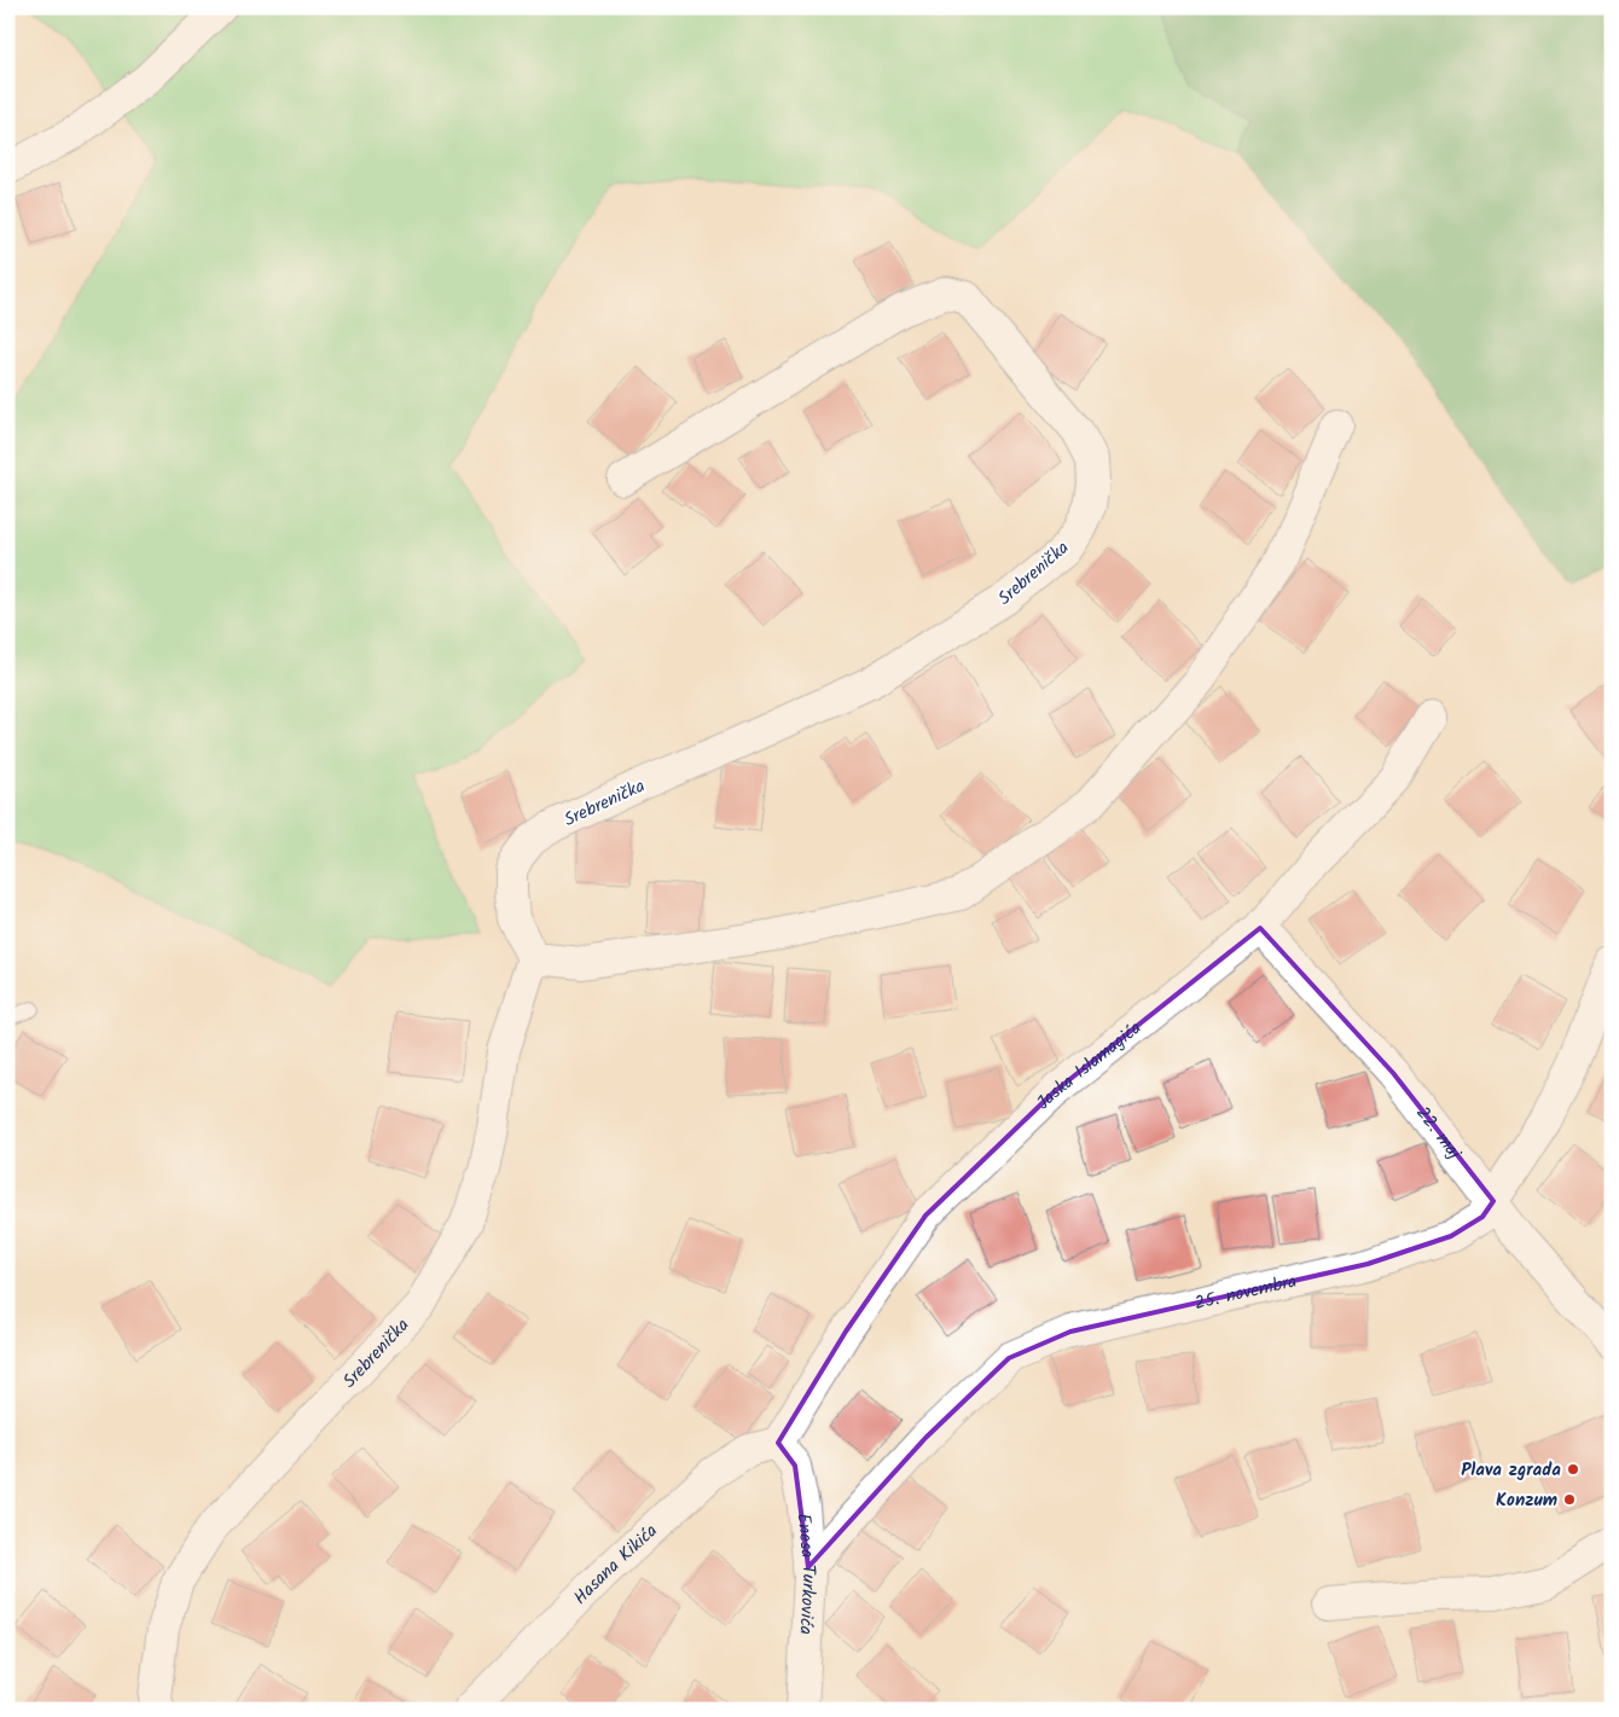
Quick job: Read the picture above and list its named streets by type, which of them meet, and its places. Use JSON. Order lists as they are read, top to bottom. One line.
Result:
{"streets":{"street":["Srebrenička","Jaska Islamagića","22. maj","25. novembra","Hasana Kikića","Enesa Turkovića"]},"crossings":[["Jaska Islamagića","22. maj"],["Jaska Islamagića","Hasana Kikića"],["Jaska Islamagića","Enesa Turkovića"],["22. maj","25. novembra"],["25. novembra","Enesa Turkovića"],["Hasana Kikića","Enesa Turkovića"]],"places":["Plava zgrada","Konzum"]}
